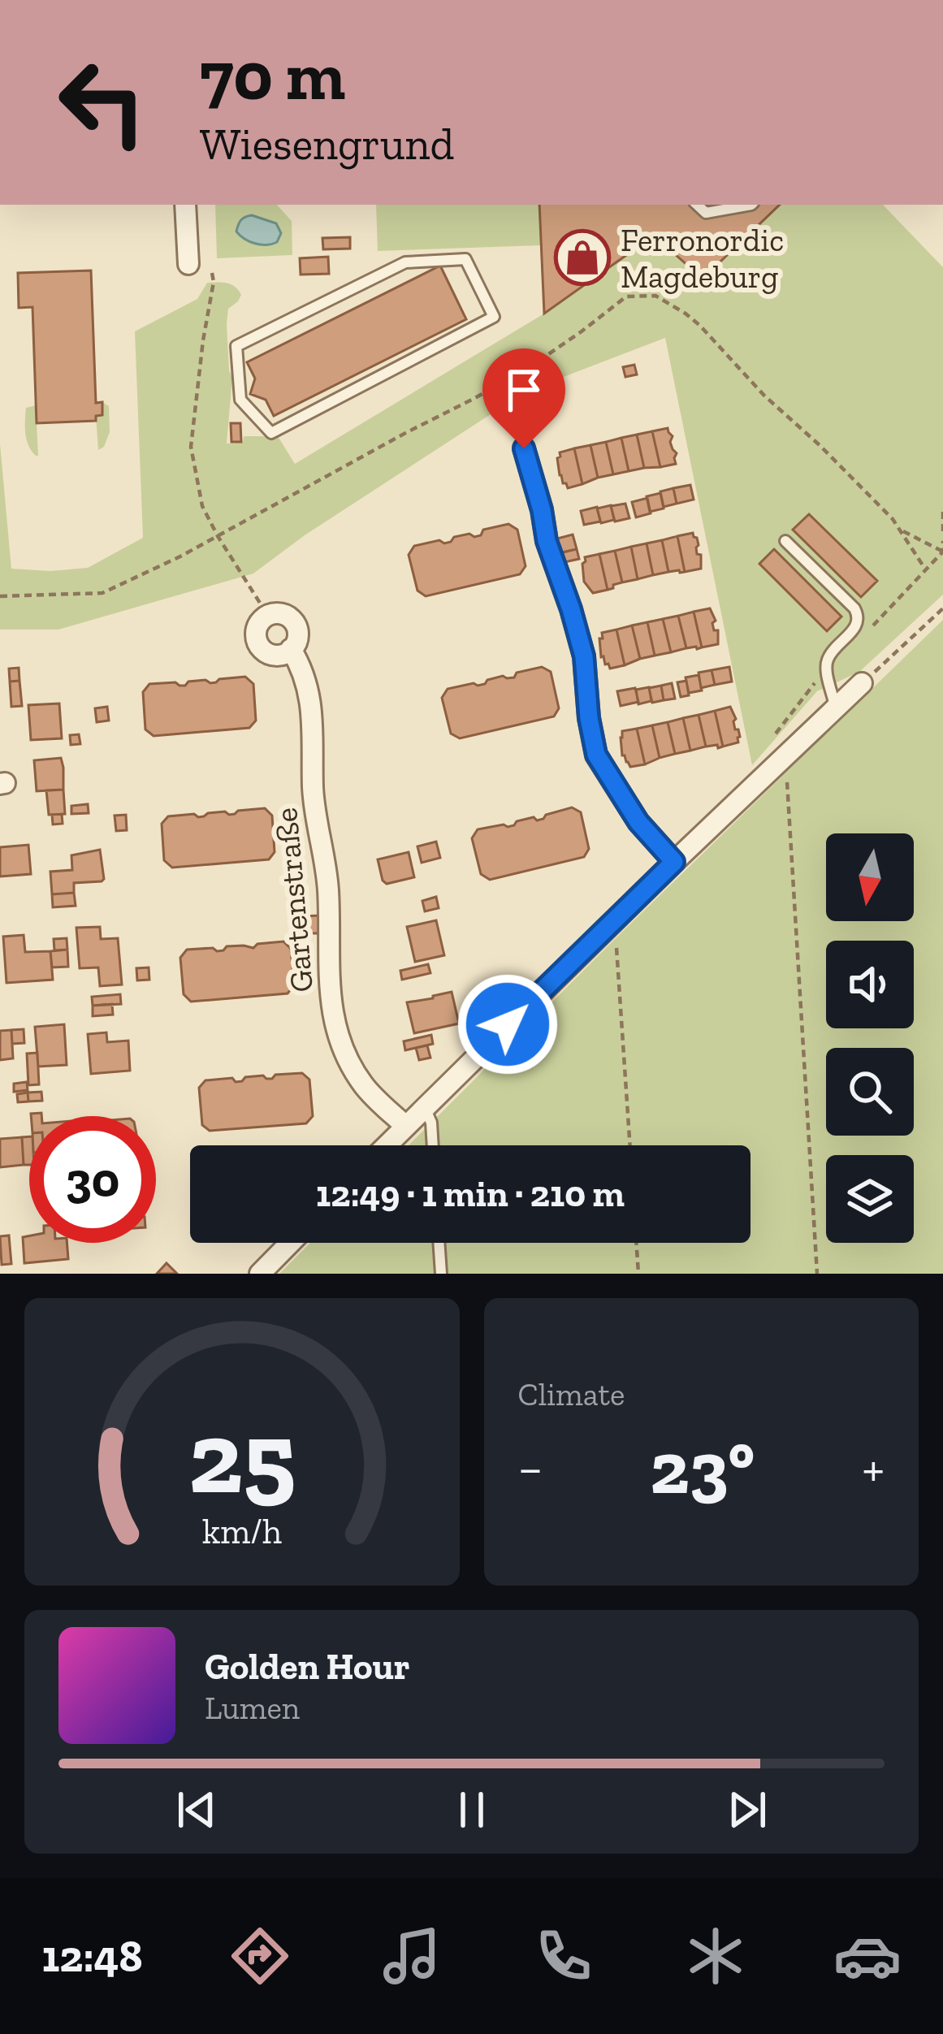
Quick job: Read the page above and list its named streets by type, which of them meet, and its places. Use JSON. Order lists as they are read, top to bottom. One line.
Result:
{"streets":{"street":["Gartenstraße"]},"places":{"shop":["Ferronordic Magdeburg"]},"north":"bottom","page":{"turn":["70 m","Wiesengrund"],"limit":"30","trip":"12:49 · 1 min · 210 m","tile":"Climate","heat":["−","23°","+"],"song":["Golden Hour","Lumen"],"tabs":"12:48","gauge":["25","km/h"]}}
